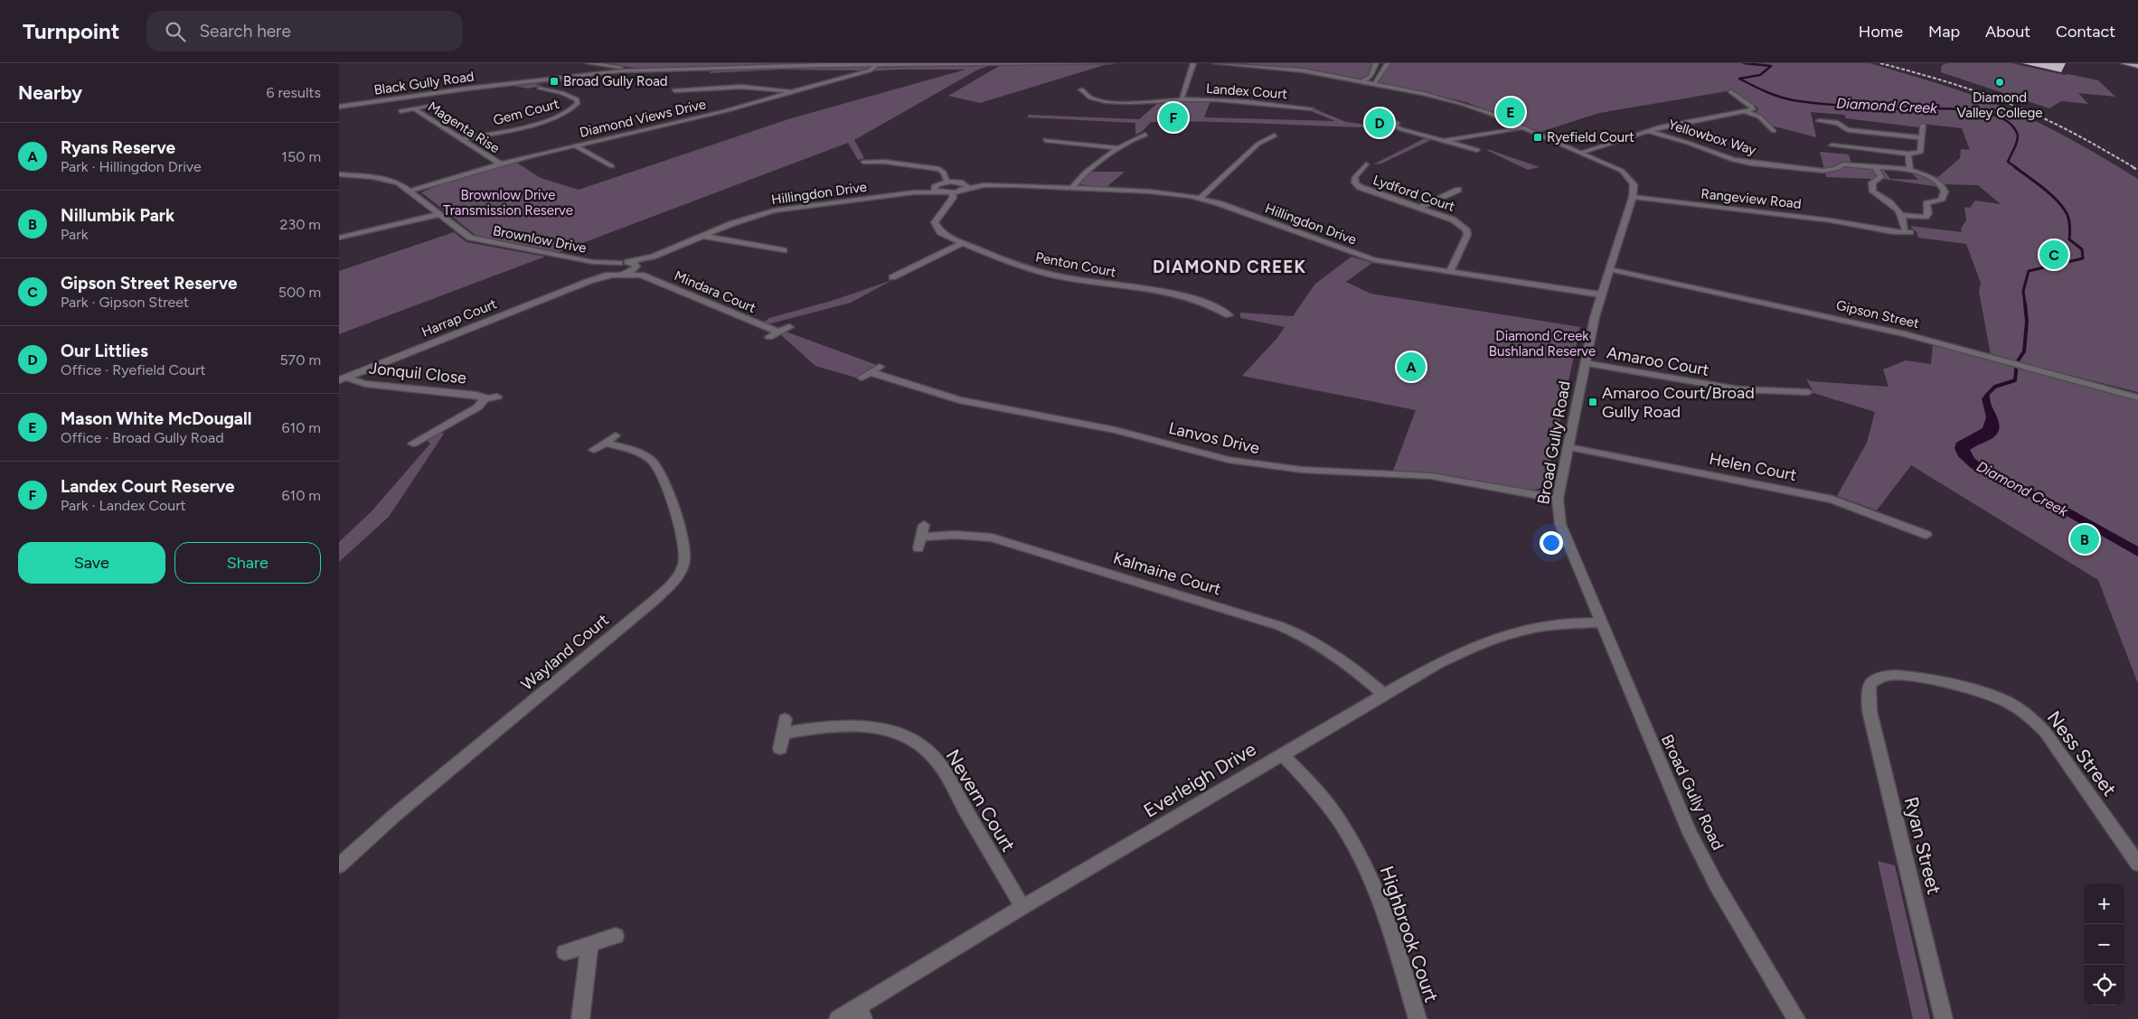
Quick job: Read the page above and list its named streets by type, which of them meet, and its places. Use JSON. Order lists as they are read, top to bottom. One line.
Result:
{"streets":{"street":["Black Gully Road","Landex Court","Gem Court","Diamond Views Drive","Magenta Rise","Yellowbox Way","Hillingdon Drive","Lydford Court","Rangeview Road","Brownlow Drive","Penton Court","Mindara Court","Gipson Street","Harrap Court","Amaroo Court","Jonquil Close","Lanvos Drive","Broad Gully Road","Helen Court","Kalmaine Court","Wayland Court","Ness Street","Everleigh Drive","Nevern Court","Ryan Street","Highbrook Court"]},"crossings":[["Gem Court","Magenta Rise"],["Diamond Views Drive","Magenta Rise"],["Diamond Views Drive","Brownlow Drive"],["Yellowbox Way","Rangeview Road"],["Hillingdon Drive","Lydford Court"],["Hillingdon Drive","Brownlow Drive"],["Hillingdon Drive","Penton Court"],["Hillingdon Drive","Mindara Court"],["Hillingdon Drive","Harrap Court"],["Hillingdon Drive","Broad Gully Road"],["Rangeview Road","Broad Gully Road"],["Brownlow Drive","Harrap Court"],["Mindara Court","Harrap Court"],["Gipson Street","Broad Gully Road"],["Harrap Court","Jonquil Close"],["Amaroo Court","Broad Gully Road"],["Lanvos Drive","Broad Gully Road"],["Broad Gully Road","Helen Court"],["Broad Gully Road","Everleigh Drive"],["Kalmaine Court","Everleigh Drive"],["Ness Street","Ryan Street"],["Everleigh Drive","Nevern Court"],["Everleigh Drive","Highbrook Court"]],"districts":["DIAMOND CREEK"],"water":["Diamond Creek"],"parks":["Brownlow Drive Transmission Reserve","Diamond Creek Bushland Reserve"],"places":{"transit":["Broad Gully Road","Ryefield Court","Amaroo Court/Broad Gully Road"],"other":["Diamond Valley College"]},"page":{"header":"Turnpoint","search":"Search here","nav":["Home","Map","About","Contact"],"heading":["Nearby","6 results"],"pins":["E","F","D","C","A","B"],"list":[{"mark":"A","name":"Ryans Reserve","note":"Park · Hillingdon Drive","value":"150 m"},{"mark":"B","name":"Nillumbik Park","note":"Park","value":"230 m"},{"mark":"C","name":"Gipson Street Reserve","note":"Park · Gipson Street","value":"500 m"},{"mark":"D","name":"Our Littlies","note":"Office · Ryefield Court","value":"570 m"},{"mark":"E","name":"Mason White McDougall","note":"Office · Broad Gully Road","value":"610 m"},{"mark":"F","name":"Landex Court Reserve","note":"Park · Landex Court","value":"610 m"}],"buttons":["Save","Share"],"map_buttons":["+","−"]}}
